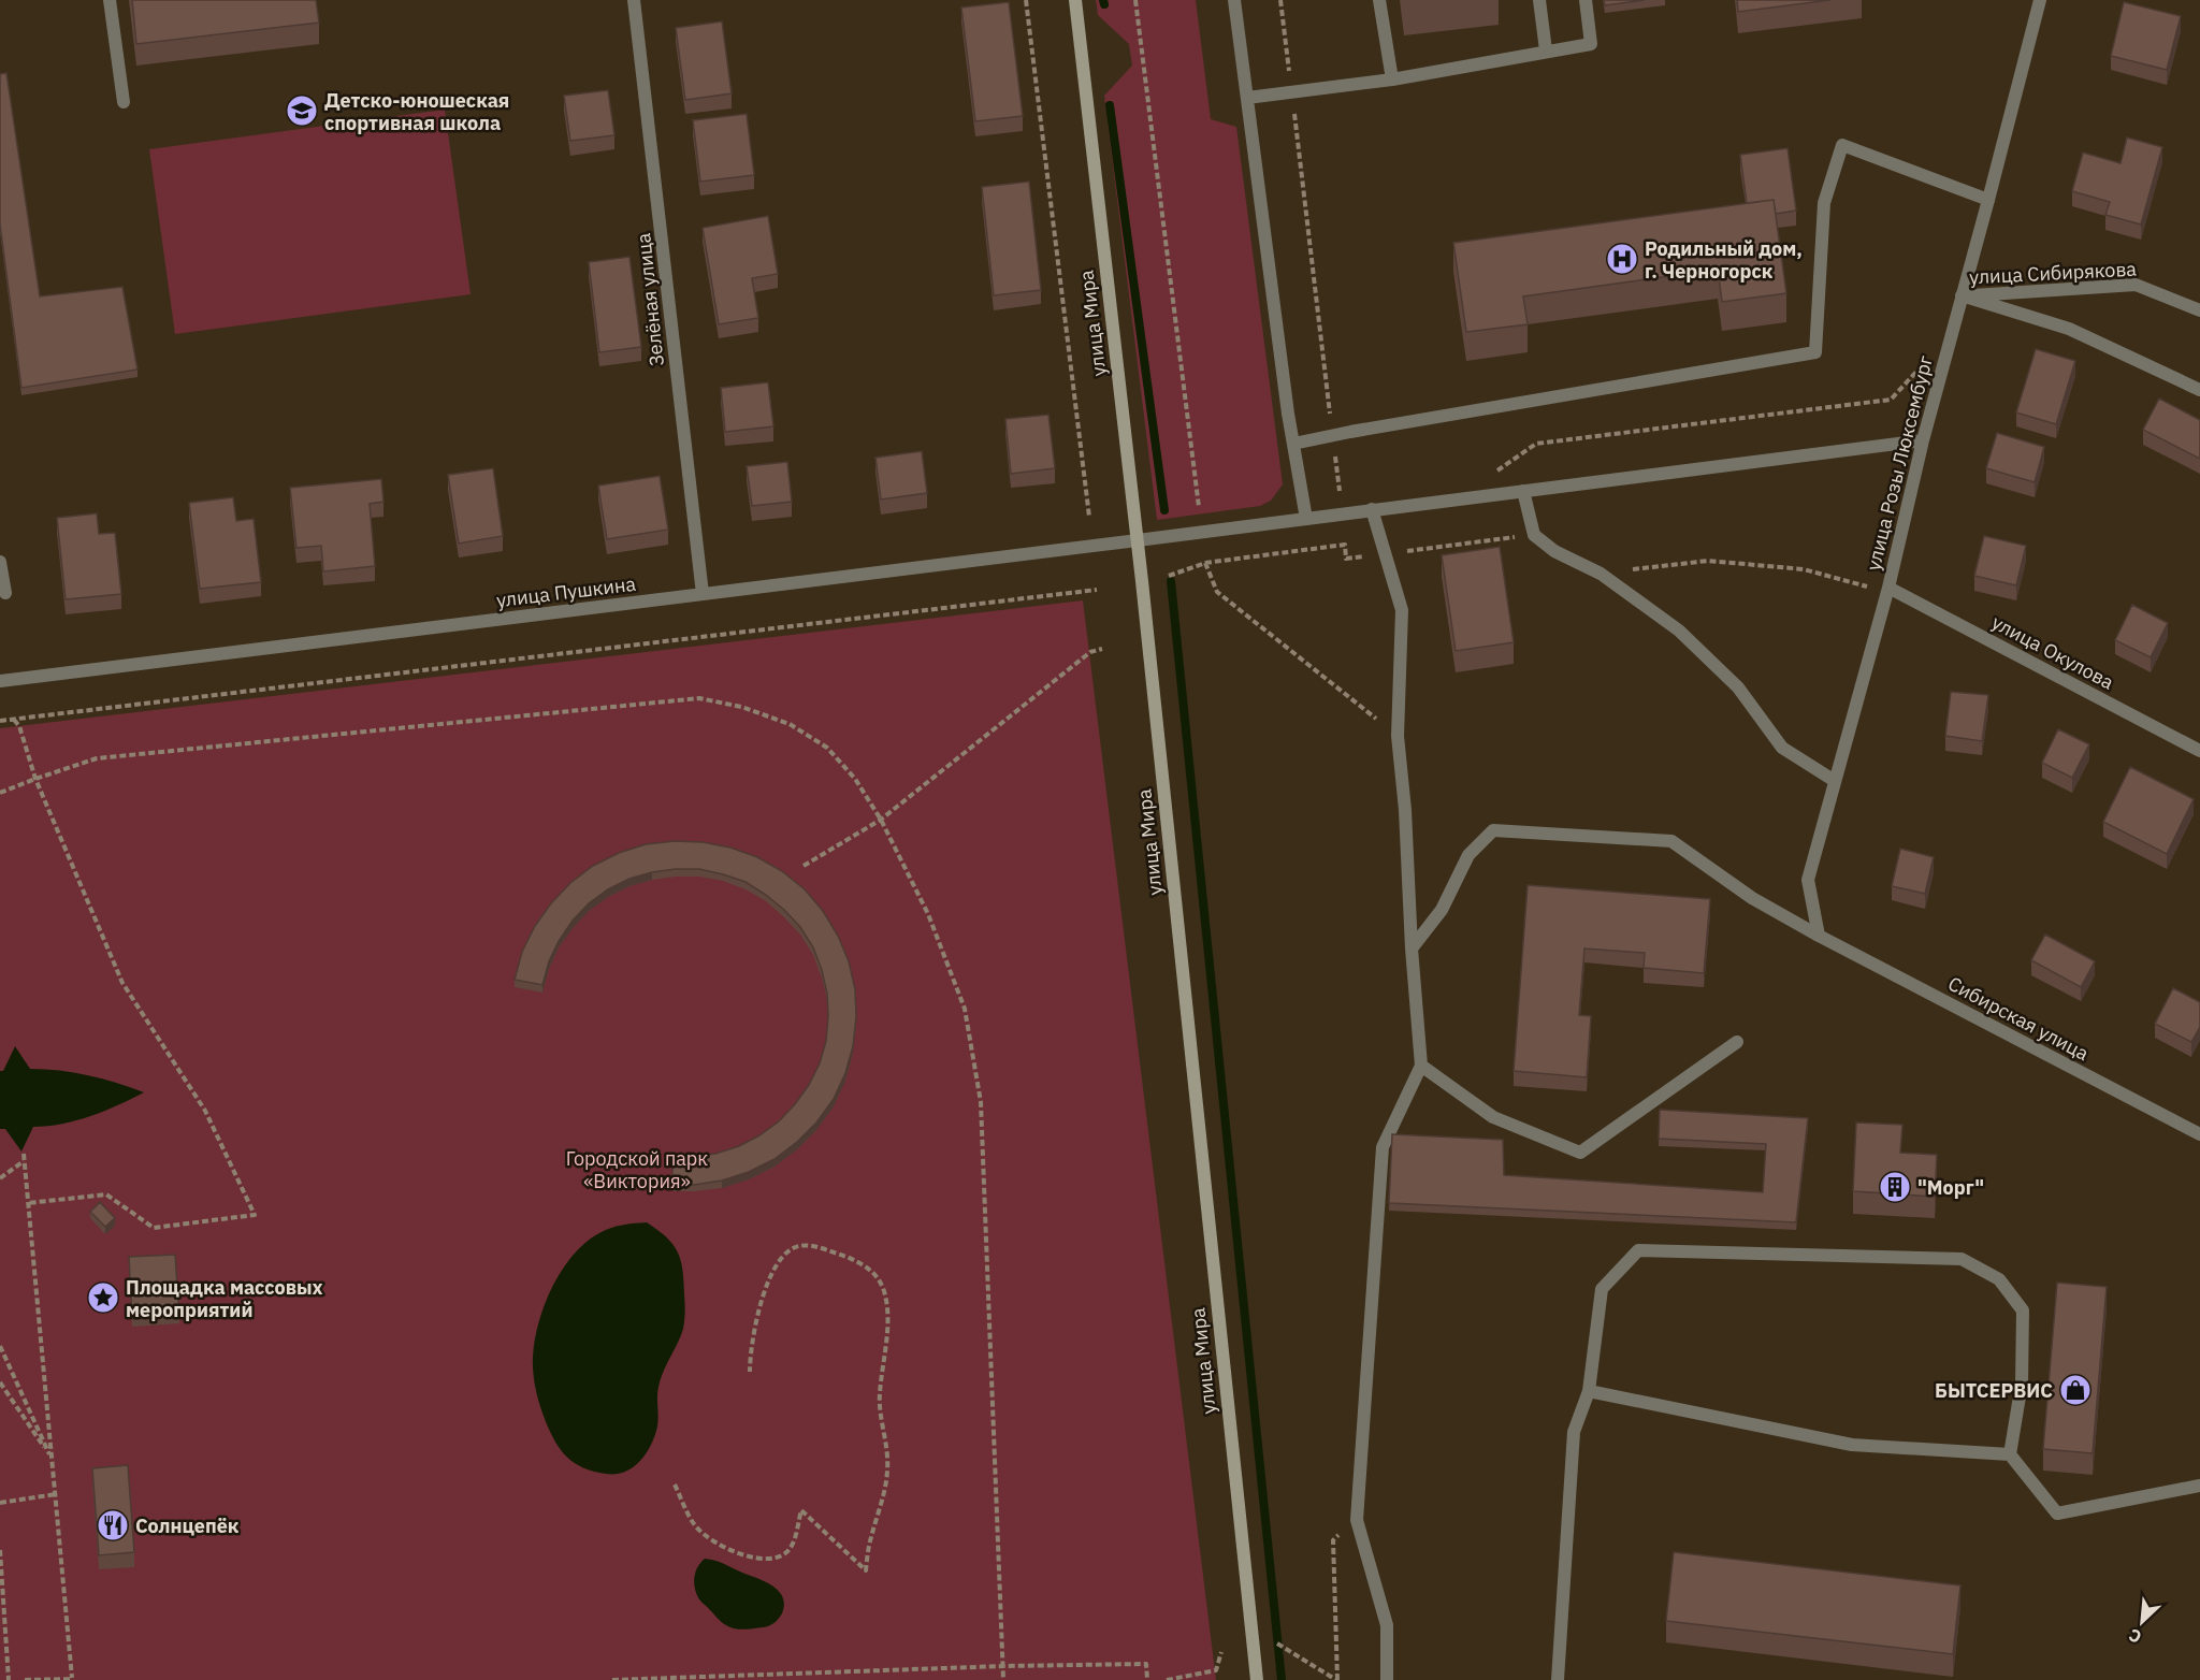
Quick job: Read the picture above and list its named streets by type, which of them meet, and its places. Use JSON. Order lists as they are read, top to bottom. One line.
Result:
{"streets":{"main road":["улица Мира"],"street":["улица Сибирякова","Зелёная улица","улица Розы Люксембург","улица Пушкина","улица Окулова","Сибирская улица"]},"crossings":[["улица Сибирякова","улица Розы Люксембург"],["Зелёная улица","улица Пушкина"],["улица Мира","улица Пушкина"],["улица Розы Люксембург","улица Пушкина"],["улица Розы Люксембург","улица Окулова"],["улица Розы Люксембург","Сибирская улица"]],"parks":["Городской парк «Виктория»"],"places":{"school or university":["Детско-юношеская спортивная школа"],"hospital":["Родильный дом, г. Черногорск"],"building":["\"Морг\""],"place":["Площадка массовых мероприятий"],"shop":["БЫТСЕРВИС"],"restaurant":["Солнцепёк"]},"north":"bottom left"}
